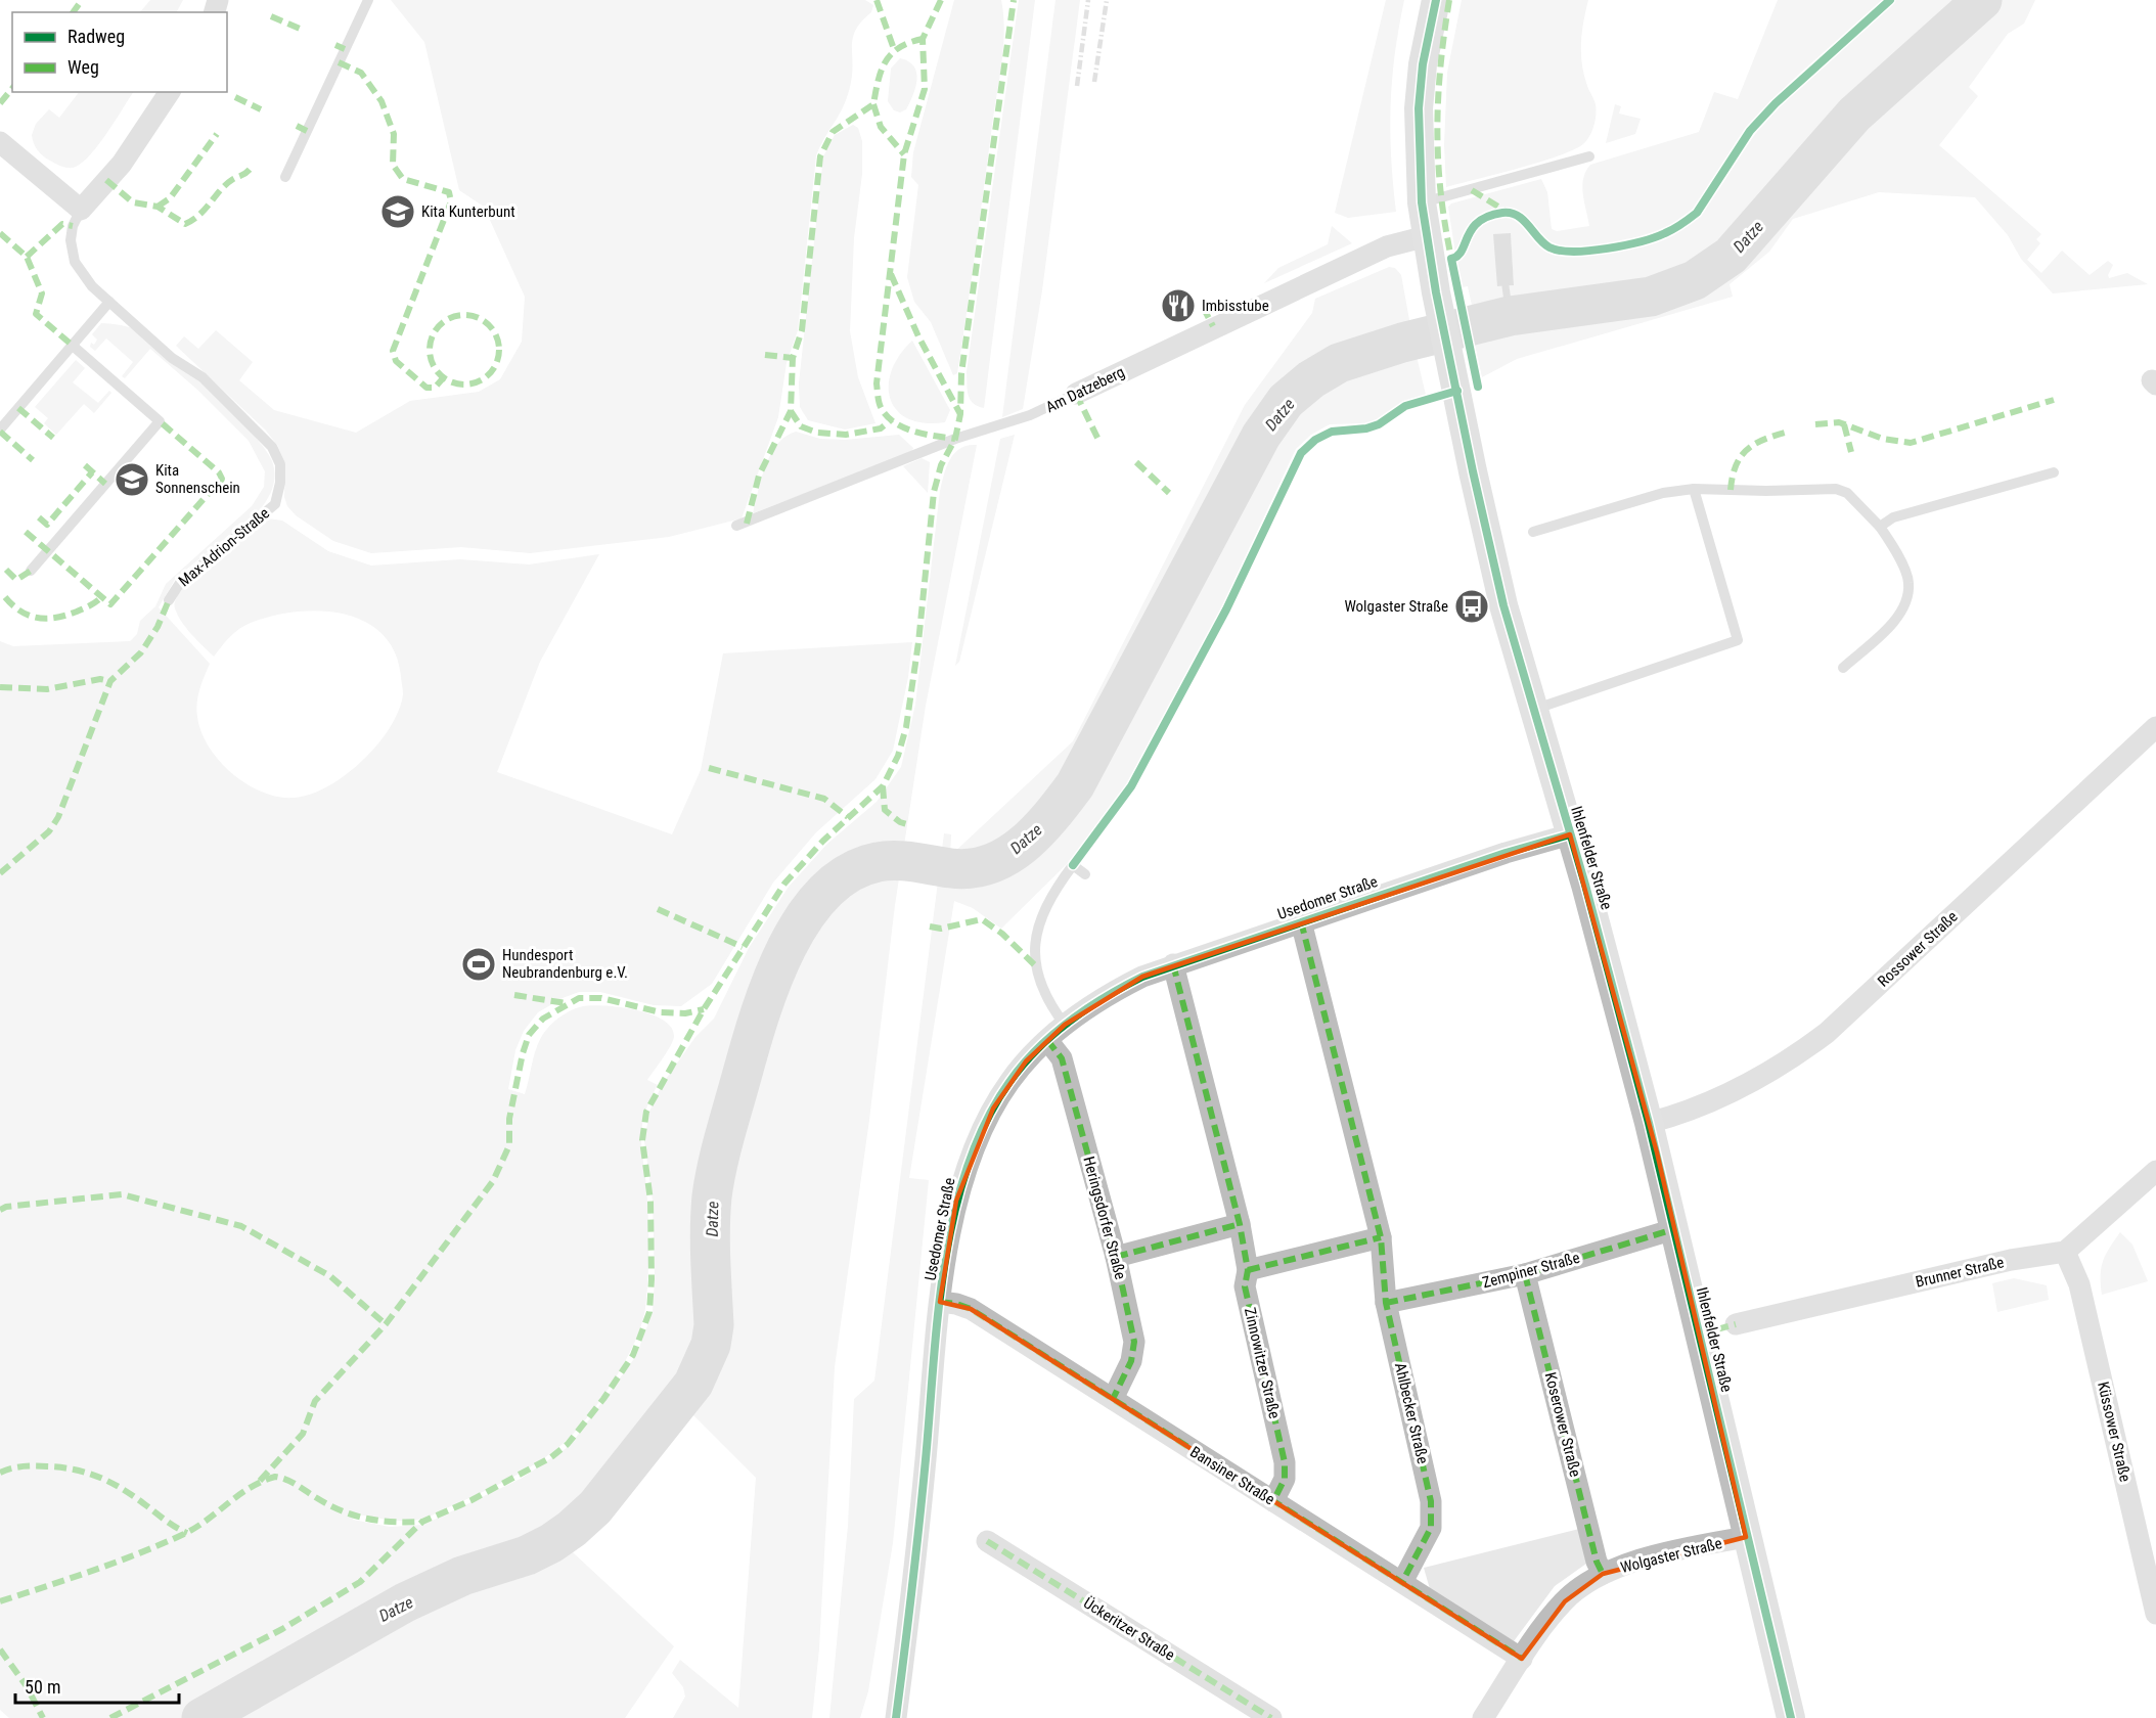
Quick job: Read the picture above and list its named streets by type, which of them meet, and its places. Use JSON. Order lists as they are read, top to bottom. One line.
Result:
{"streets":{"main road":["Ihlenfelder Straße"],"street":["Am Datzeberg","Usedomer Straße","Rossower Straße","Heringsdorfer Straße","Zempiner Straße","Brunner Straße","Zinnowitzer Straße","Ahlbecker Straße","Koserower Straße","Küssower Straße","Bansiner Straße","Wolgaster Straße","Ückeritzer Straße"],"lane":["Max-Adrion-Straße"]},"crossings":[["Am Datzeberg","Ihlenfelder Straße"],["Ihlenfelder Straße","Usedomer Straße"],["Ihlenfelder Straße","Rossower Straße"],["Ihlenfelder Straße","Zempiner Straße"],["Ihlenfelder Straße","Wolgaster Straße"],["Usedomer Straße","Heringsdorfer Straße"],["Usedomer Straße","Zinnowitzer Straße"],["Usedomer Straße","Ahlbecker Straße"],["Usedomer Straße","Bansiner Straße"],["Heringsdorfer Straße","Bansiner Straße"],["Zempiner Straße","Ahlbecker Straße"],["Zempiner Straße","Koserower Straße"],["Brunner Straße","Küssower Straße"],["Zinnowitzer Straße","Bansiner Straße"],["Ahlbecker Straße","Bansiner Straße"],["Koserower Straße","Wolgaster Straße"],["Bansiner Straße","Wolgaster Straße"]],"water":["Datze"],"places":{"school or university":["Kita Kunterbunt","Kita Sonnenschein"],"restaurant":["Imbisstube"],"bus stop":["Wolgaster Straße"],"sports":["Hundesport Neubrandenburg e.V."]},"legend":["Radweg","Weg"],"scale_bar":"50 m"}
